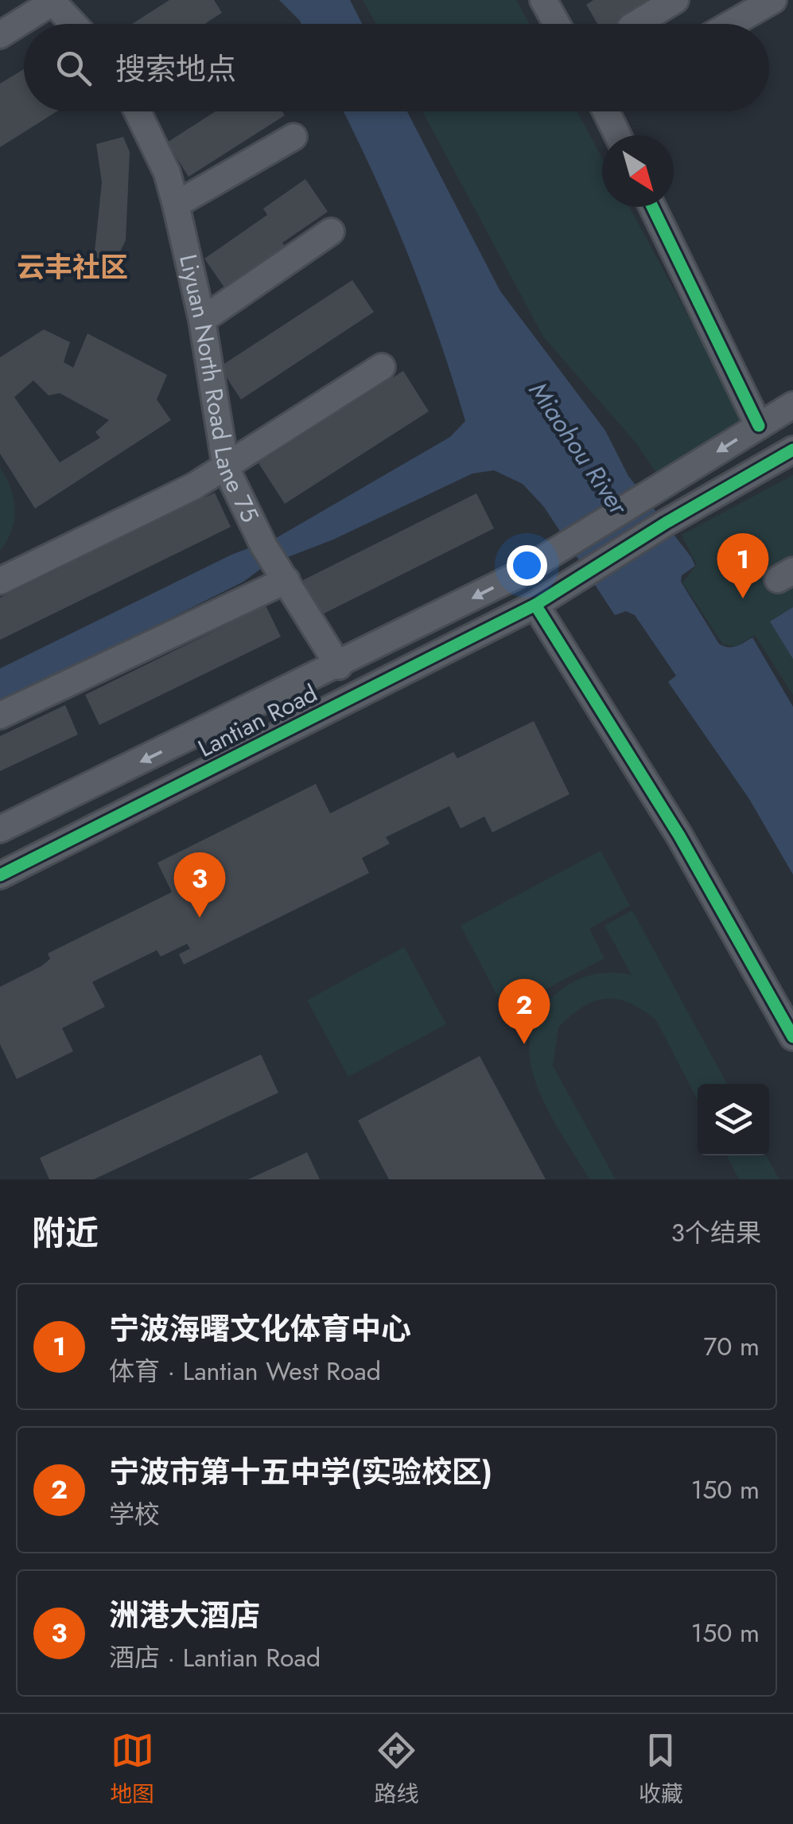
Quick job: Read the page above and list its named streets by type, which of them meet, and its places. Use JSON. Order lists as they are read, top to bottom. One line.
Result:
{"streets":{"street":["Liyuan North Road Lane 75","Lantian Road"]},"crossings":[["Liyuan North Road Lane 75","Lantian Road"]],"districts":["云丰社区"],"water":["Miaohou River"],"north":"bottom right","page":{"search":"搜索地点","pins":["1","3","2"],"heading":["附近","3个结果"],"list":[{"mark":"1","name":"宁波海曙文化体育中心","note":"体育 · Lantian West Road","value":"70 m"},{"mark":"2","name":"宁波市第十五中学(实验校区)","note":"学校","value":"150 m"},{"mark":"3","name":"洲港大酒店","note":"酒店 · Lantian Road","value":"150 m"}],"nav":["地图","路线","收藏"]}}
